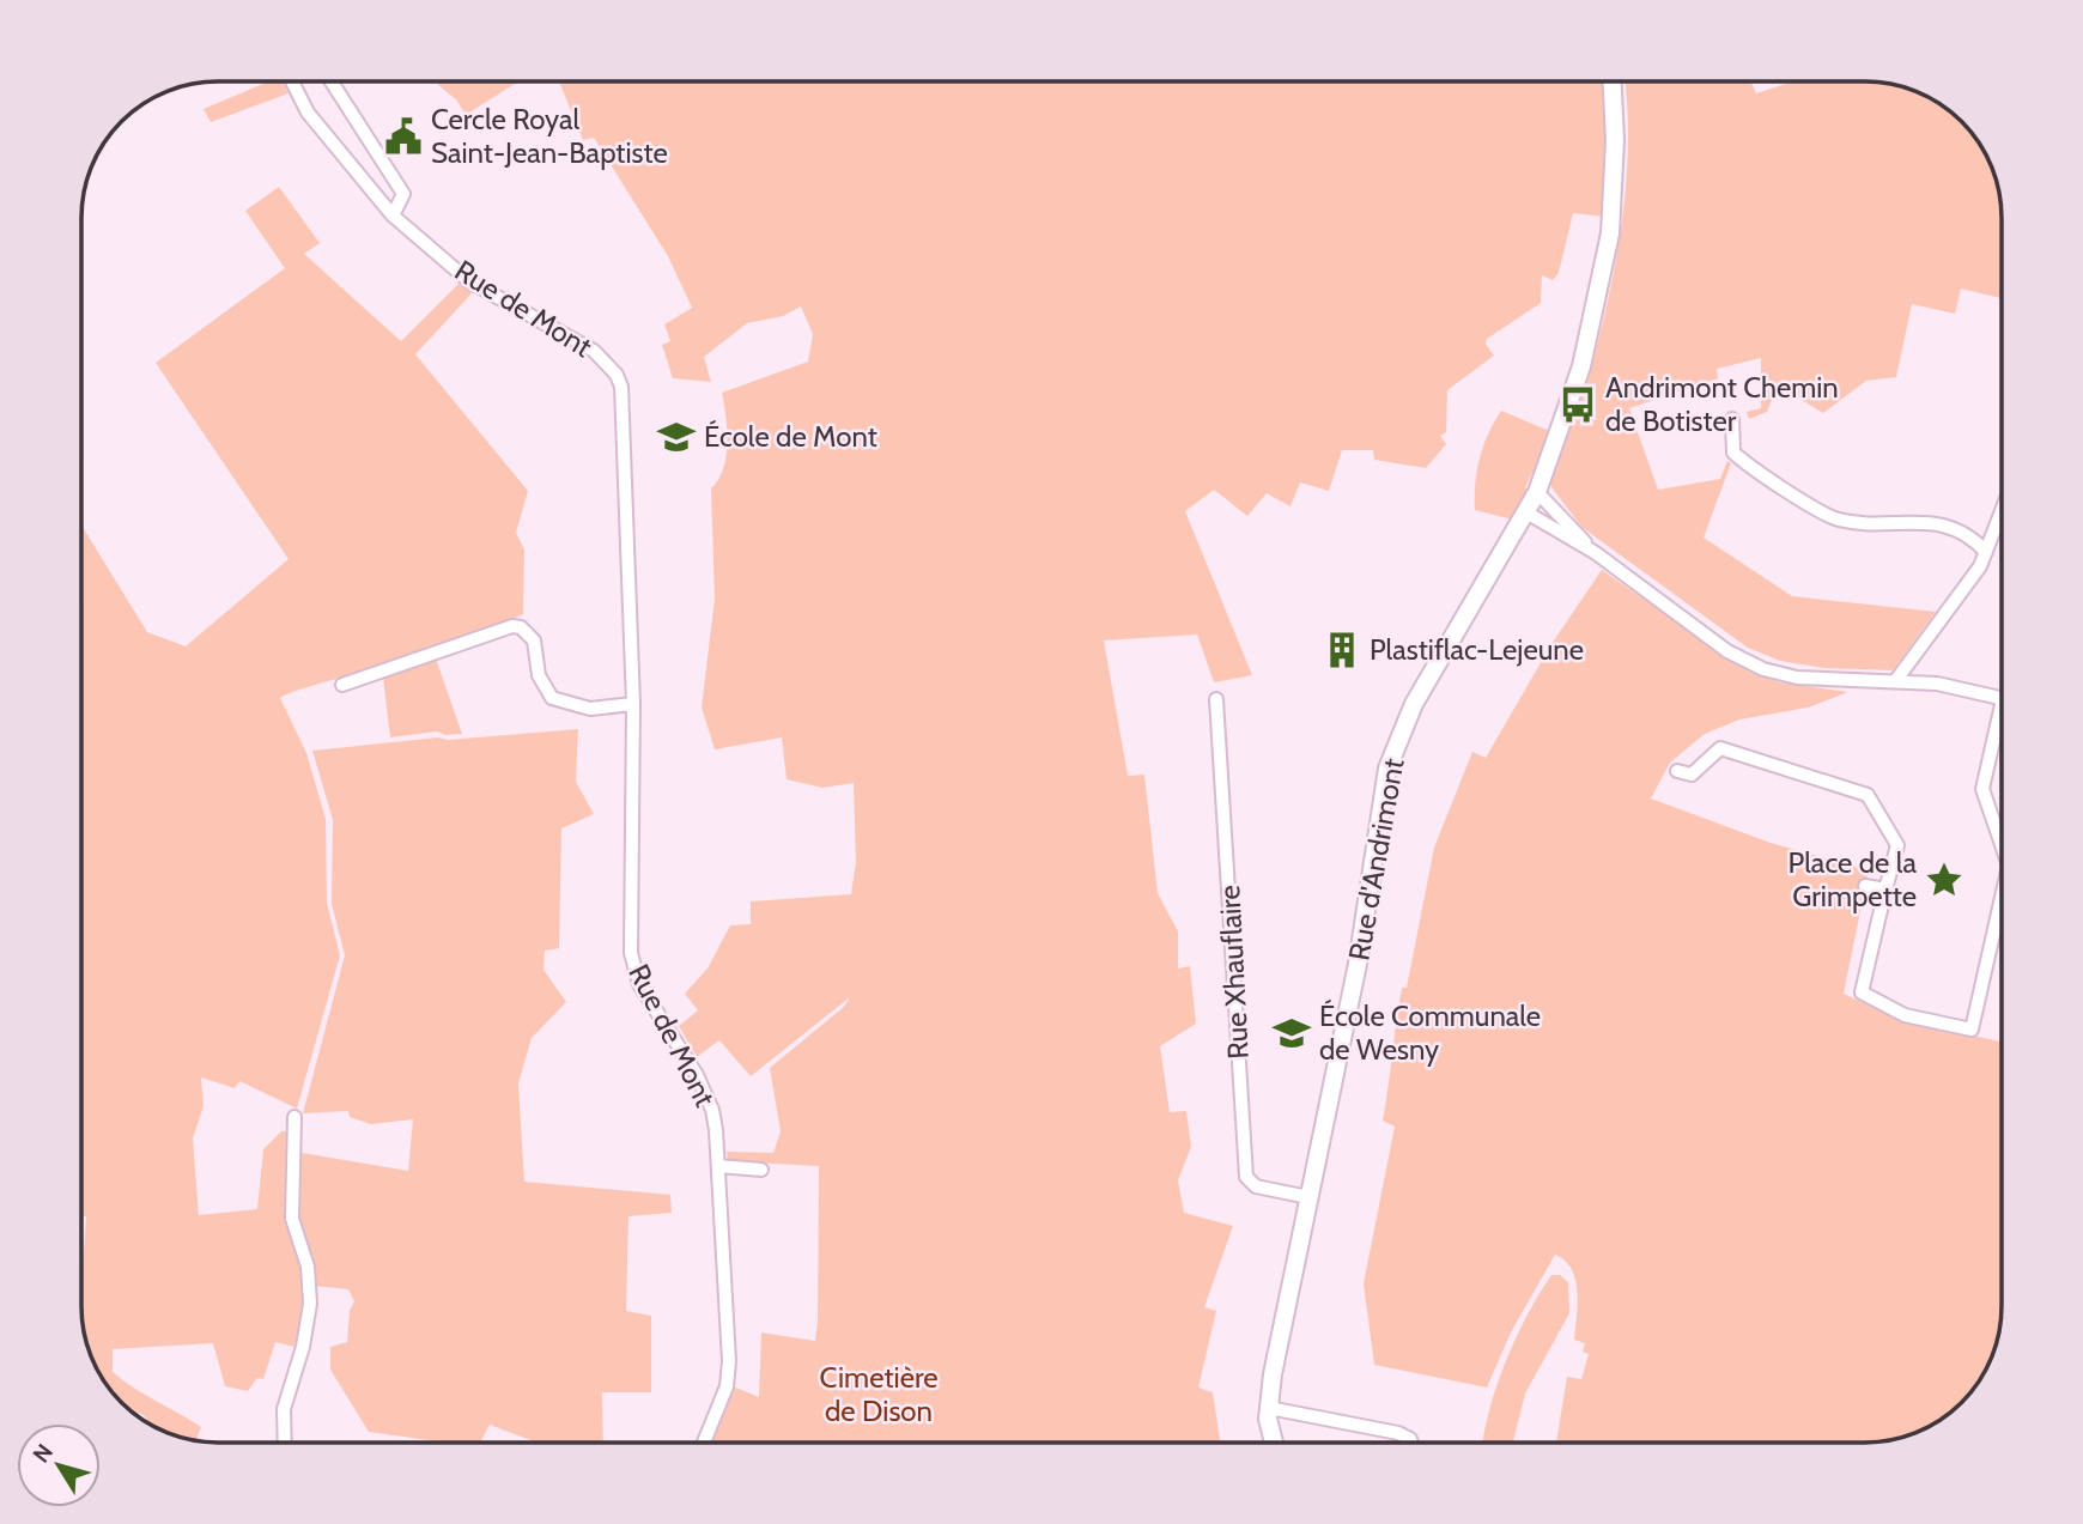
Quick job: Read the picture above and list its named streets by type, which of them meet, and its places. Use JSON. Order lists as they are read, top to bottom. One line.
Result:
{"streets":{"street":["Rue de Mont","Rue d'Andrimont","Rue Xhauflaire"]},"crossings":[["Rue d'Andrimont","Rue Xhauflaire"]],"parks":["Cimetière de Dison"],"places":{"public building":["Cercle Royal Saint-Jean-Baptiste"],"bus stop":["Andrimont Chemin de Botister"],"school or university":["École de Mont","École Communale de Wesny"],"building":["Plastiflac-Lejeune"],"place":["Place de la Grimpette"]},"north":"top left"}
